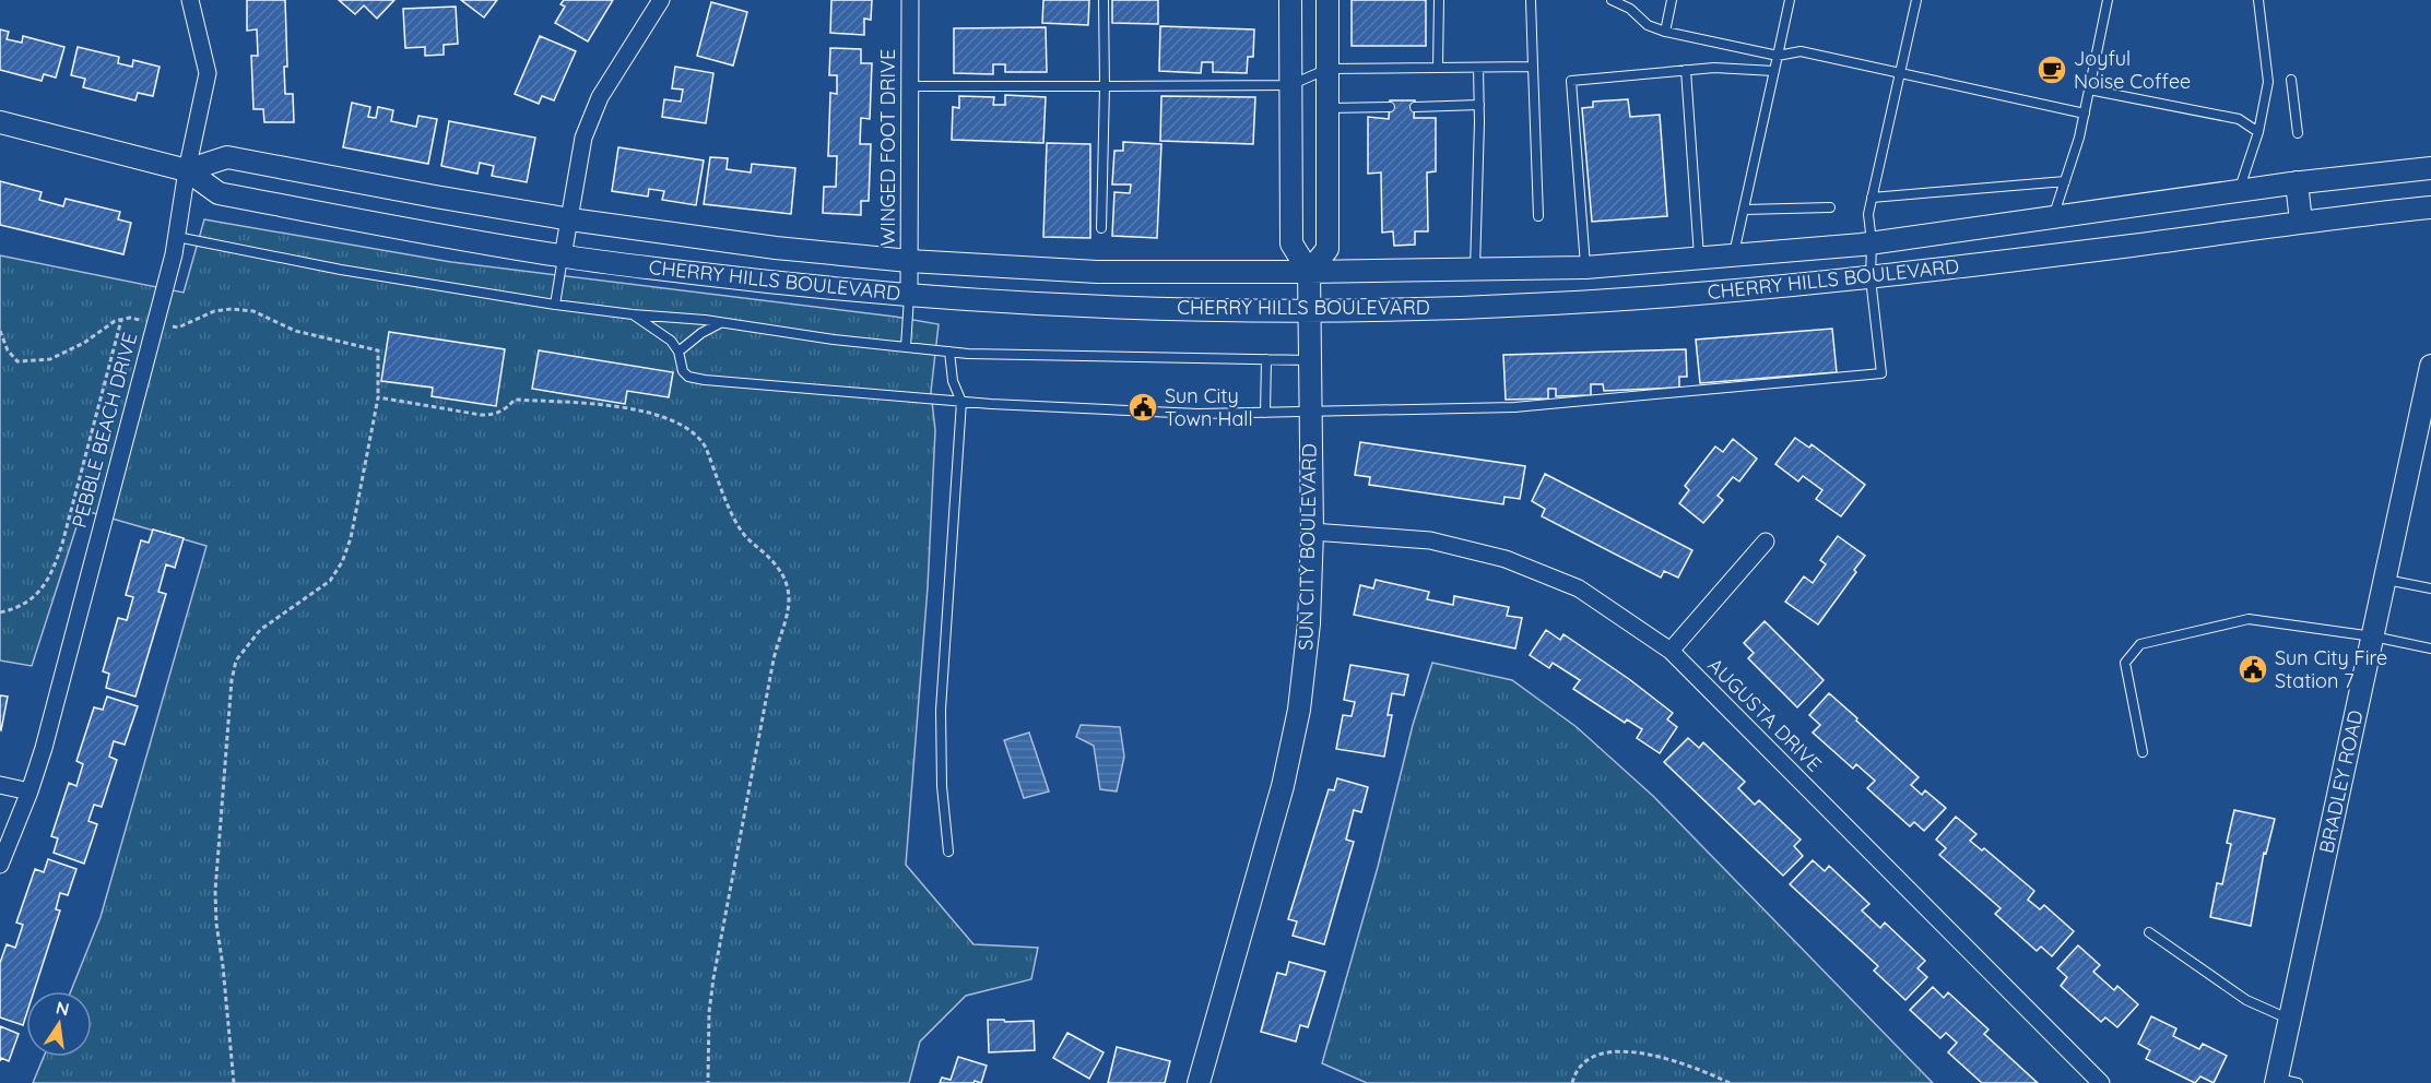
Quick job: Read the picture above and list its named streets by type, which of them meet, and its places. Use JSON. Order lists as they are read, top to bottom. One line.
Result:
{"streets":{"street":["WINGED FOOT DRIVE","CHERRY HILLS BOULEVARD","PEBBLE BEACH DRIVE","SUN CITY BOULEVARD","AUGUSTA DRIVE","BRADLEY ROAD"]},"crossings":[["WINGED FOOT DRIVE","CHERRY HILLS BOULEVARD"],["CHERRY HILLS BOULEVARD","PEBBLE BEACH DRIVE"],["CHERRY HILLS BOULEVARD","SUN CITY BOULEVARD"],["SUN CITY BOULEVARD","AUGUSTA DRIVE"]],"places":{"cafe":["Joyful Noise Coffee"],"public building":["Sun City Town Hall","Sun City Fire Station 7"]},"north":"top"}
